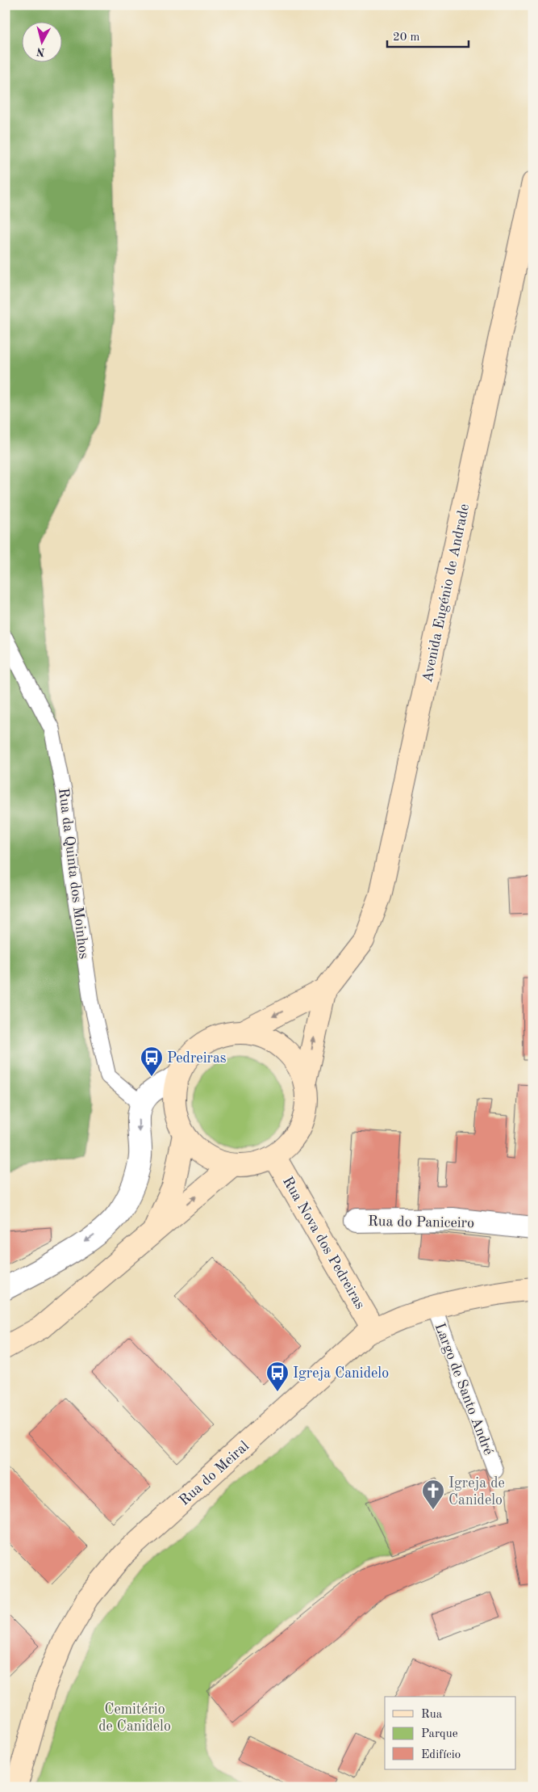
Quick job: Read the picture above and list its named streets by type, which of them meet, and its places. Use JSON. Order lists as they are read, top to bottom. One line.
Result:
{"streets":{"main road":["Avenida Eugénio de Andrade","Rua Nova dos Pedreiras","Rua do Meiral"],"street":["Rua do Paniceiro"],"lane":["Rua da Quinta dos Moinhos","Largo de Santo André"]},"crossings":[["Avenida Eugénio de Andrade","Rua Nova dos Pedreiras"],["Rua Nova dos Pedreiras","Rua do Meiral"],["Largo de Santo André","Rua do Meiral"]],"parks":["Cemitério de Canidelo"],"places":{"bus stop":["Pedreiras","Igreja Canidelo"],"church":["Igreja de Canidelo"]},"legend":["Rua","Parque","Edifício"],"scale_bar":"20 m","north":"bottom"}
